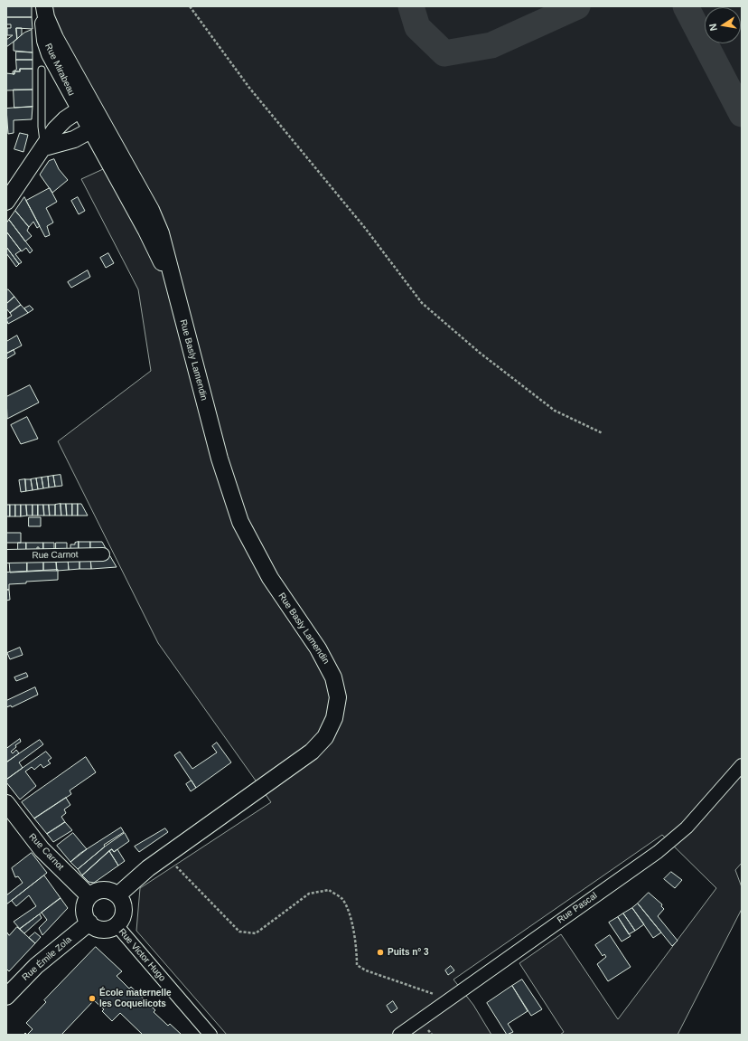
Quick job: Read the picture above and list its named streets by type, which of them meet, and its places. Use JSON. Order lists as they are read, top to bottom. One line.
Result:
{"streets":{"street":["Rue Mirabeau","Rue Basly Lamendin","Rue Carnot","Rue Pascal","Rue Victor Hugo","Rue Émile Zola"]},"crossings":[["Rue Mirabeau","Rue Basly Lamendin"],["Rue Basly Lamendin","Rue Carnot"],["Rue Basly Lamendin","Rue Victor Hugo"],["Rue Basly Lamendin","Rue Émile Zola"],["Rue Carnot","Rue Victor Hugo"],["Rue Carnot","Rue Émile Zola"],["Rue Victor Hugo","Rue Émile Zola"]],"places":["Puits n° 3","École maternelle les Coquelicots"],"north":"left"}
